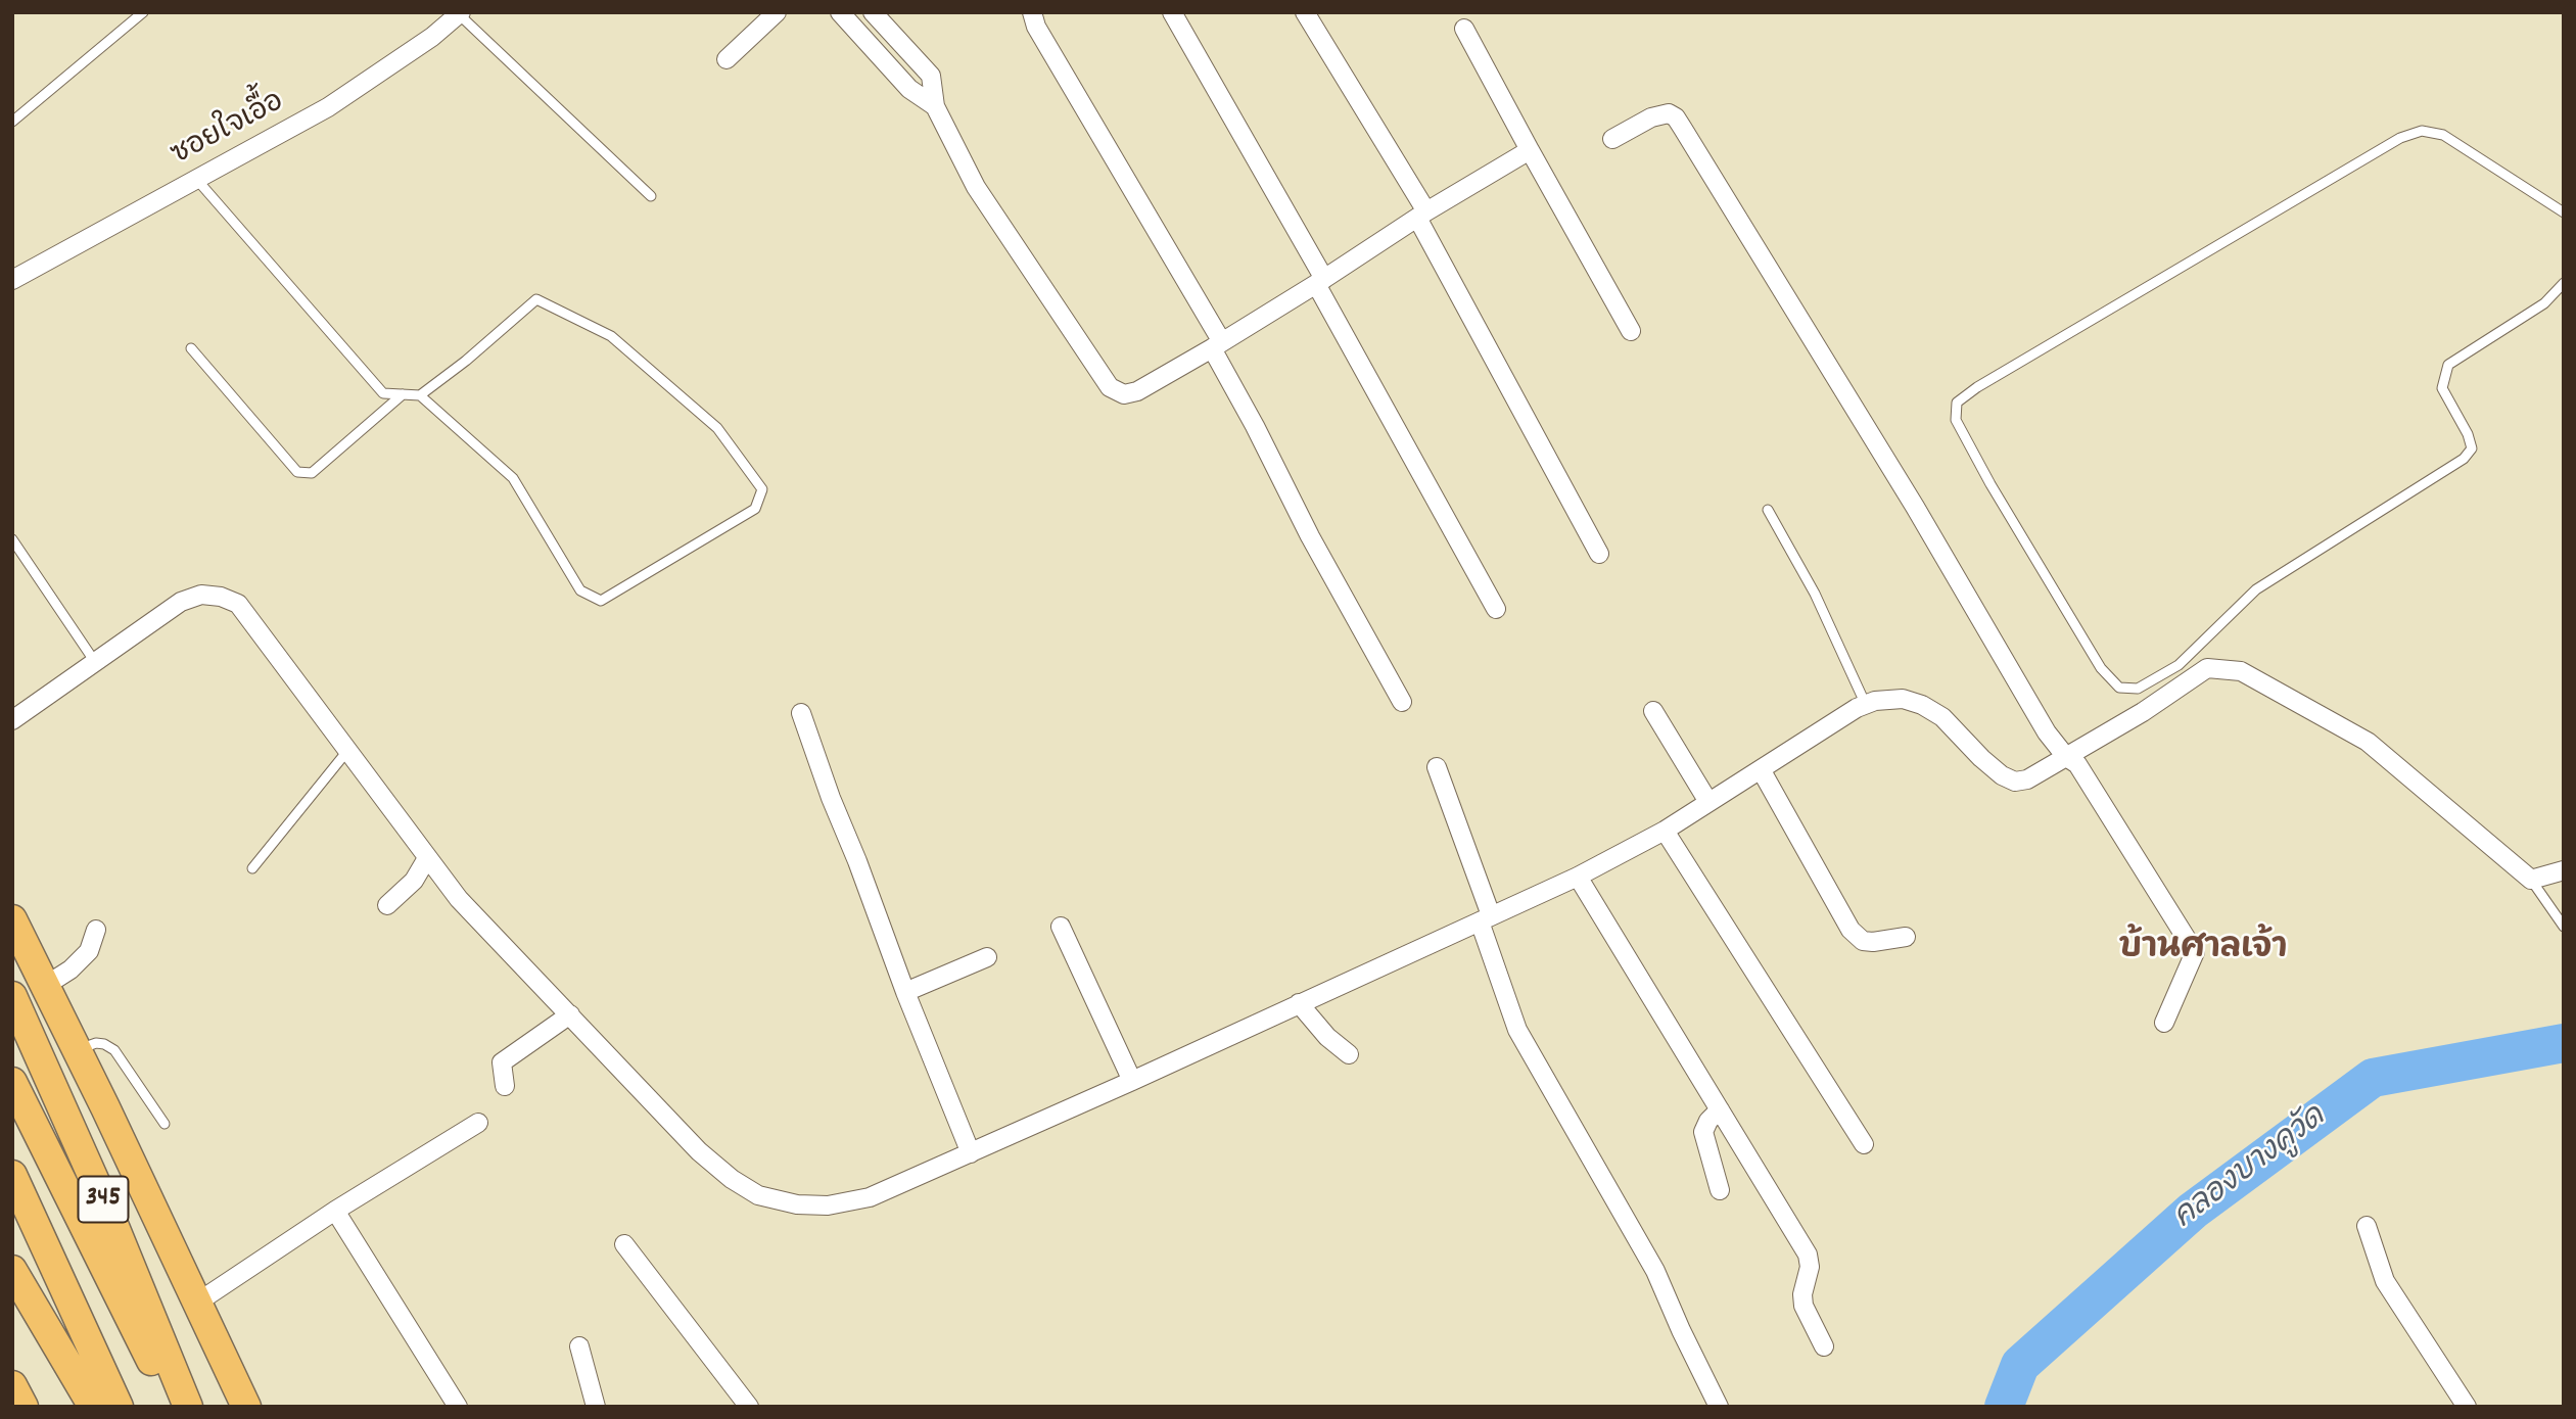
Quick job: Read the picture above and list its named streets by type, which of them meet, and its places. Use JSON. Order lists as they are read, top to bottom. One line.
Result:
{"streets":{"main road":["345"],"street":["ซอยใจเอื้อ"]},"districts":["บ้านศาลเจ้า"],"water":["คลองบางคูวัด"]}
